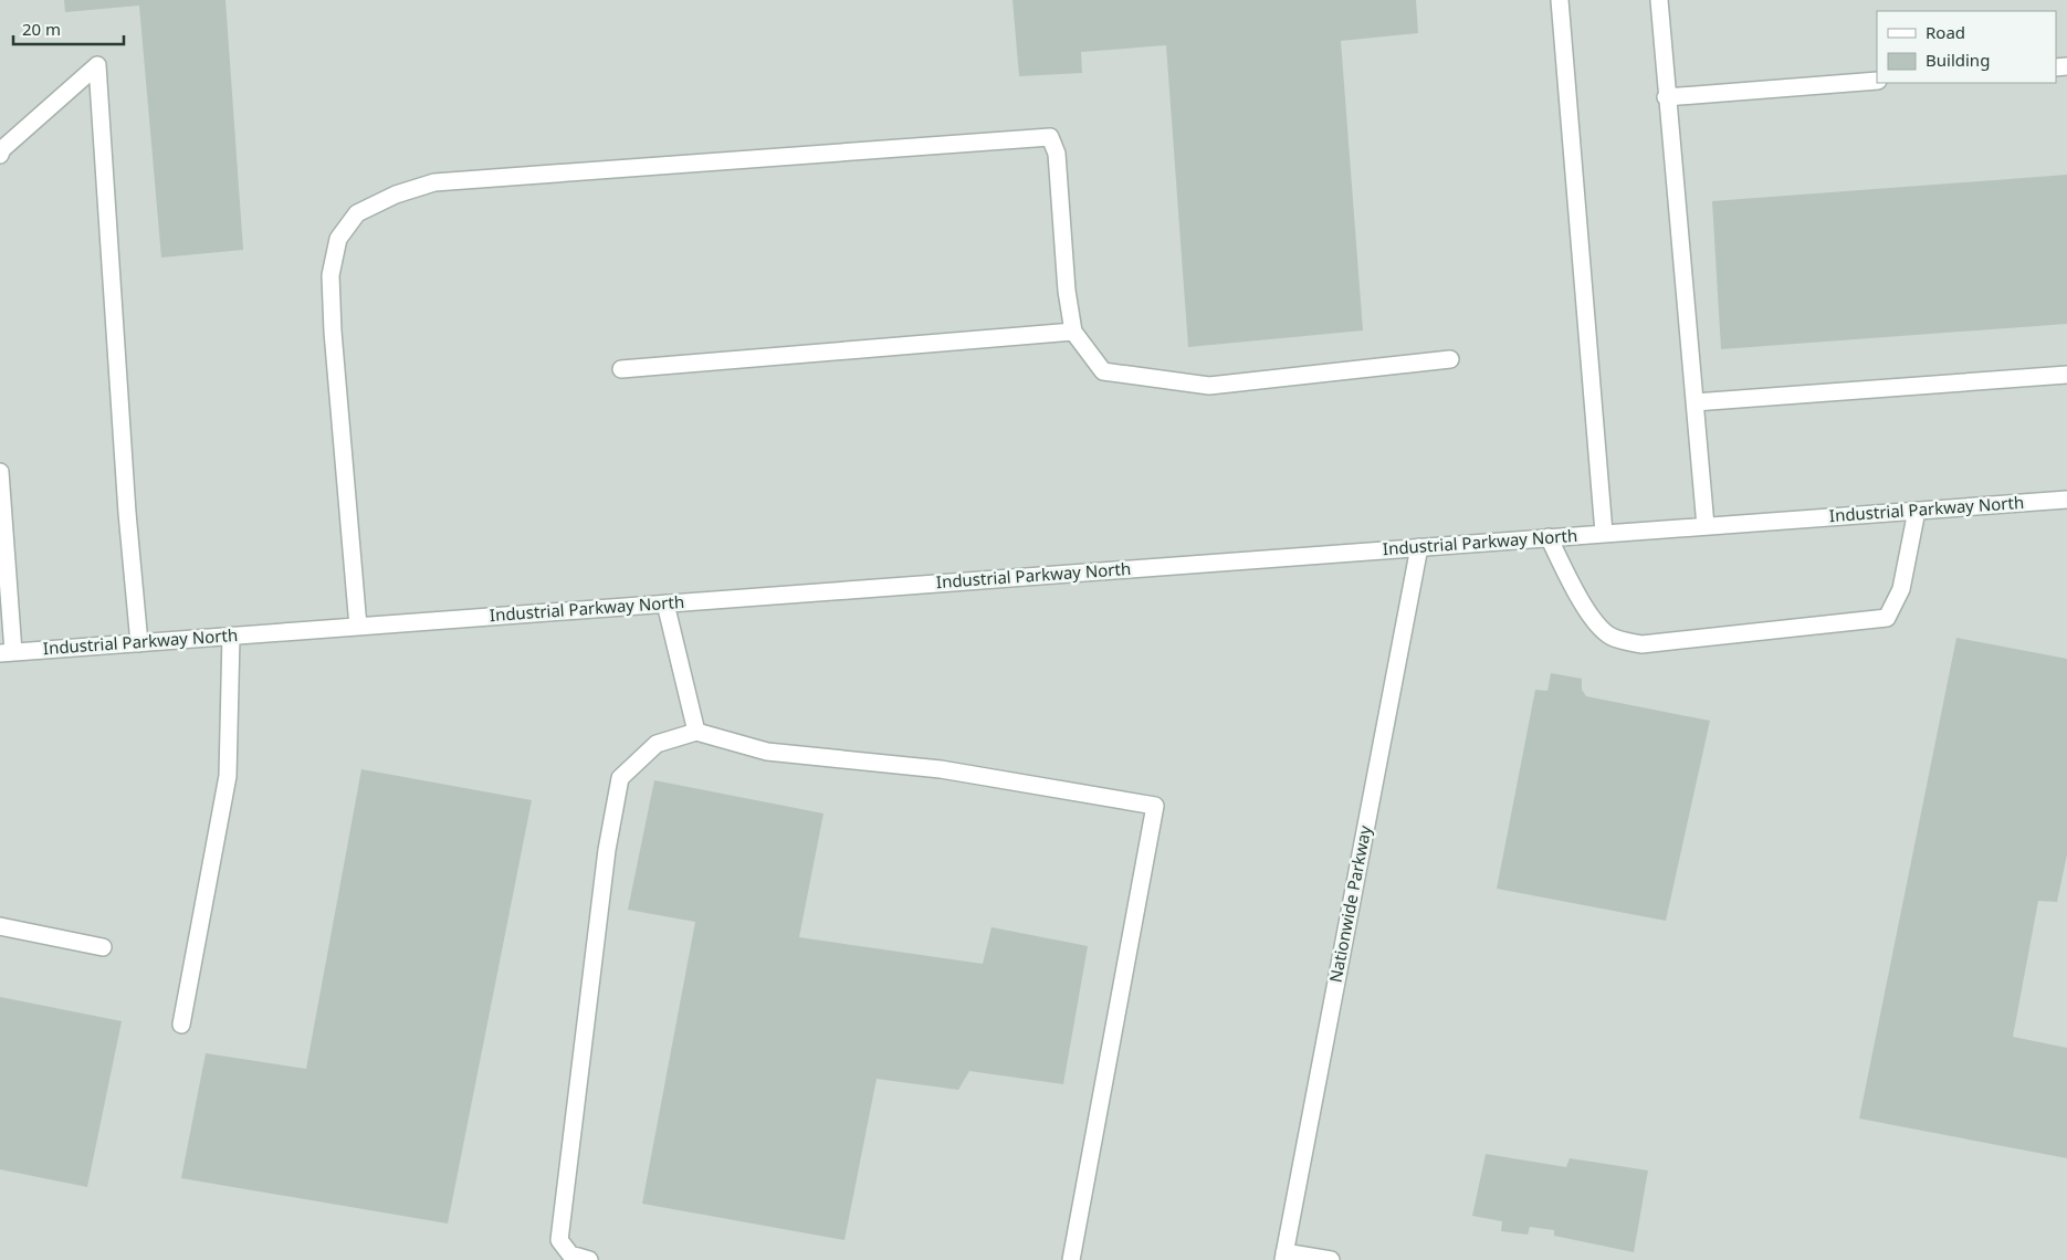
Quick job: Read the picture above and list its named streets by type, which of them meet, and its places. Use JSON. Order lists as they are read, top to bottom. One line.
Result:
{"streets":{"street":["Industrial Parkway North","Nationwide Parkway"]},"crossings":[["Industrial Parkway North","Nationwide Parkway"]],"legend":["Road","Building"],"scale_bar":"20 m"}
